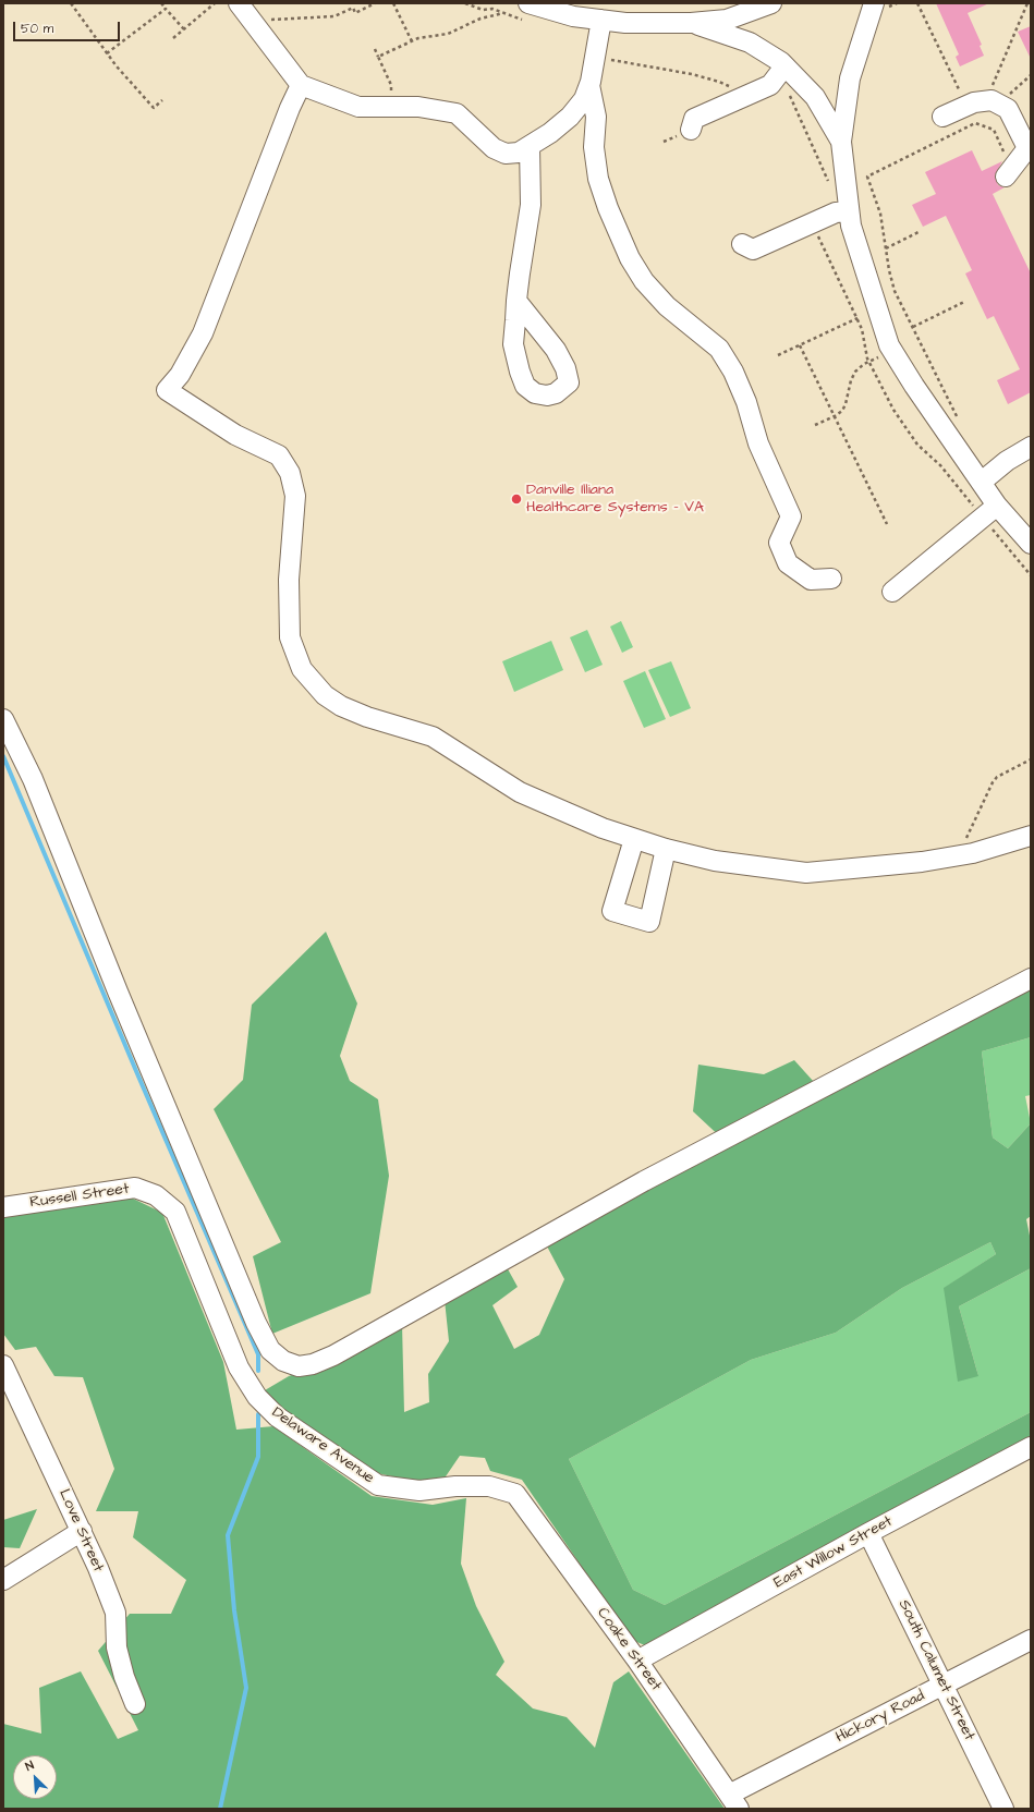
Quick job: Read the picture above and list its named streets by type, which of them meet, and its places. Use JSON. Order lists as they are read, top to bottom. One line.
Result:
{"streets":{"street":["Russell Street","Delaware Avenue","Love Street","East Willow Street","Coake Street","South Calumet Street","Hickory Road"]},"crossings":[["Russell Street","Delaware Avenue"],["Delaware Avenue","Coake Street"],["East Willow Street","Coake Street"],["East Willow Street","South Calumet Street"],["Coake Street","Hickory Road"],["South Calumet Street","Hickory Road"]],"places":["Danville Illiana Healthcare Systems - VA"],"scale_bar":"50 m","north":"top left"}
